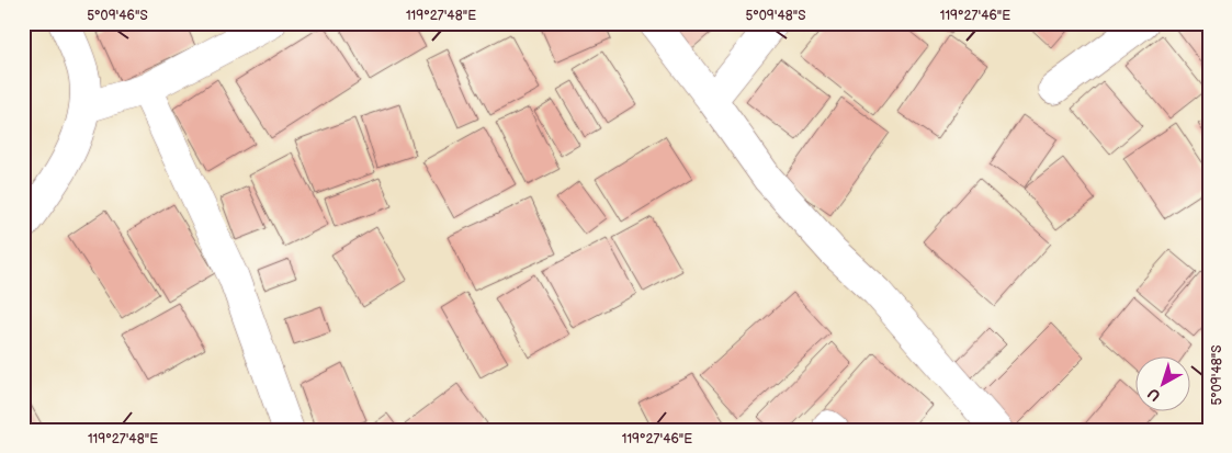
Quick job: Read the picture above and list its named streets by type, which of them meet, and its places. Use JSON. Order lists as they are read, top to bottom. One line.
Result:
{"north":"bottom left","coordinates":["5°09'46\"S","119°27'48\"E","5°09'48\"S","119°27'46\"E"]}
